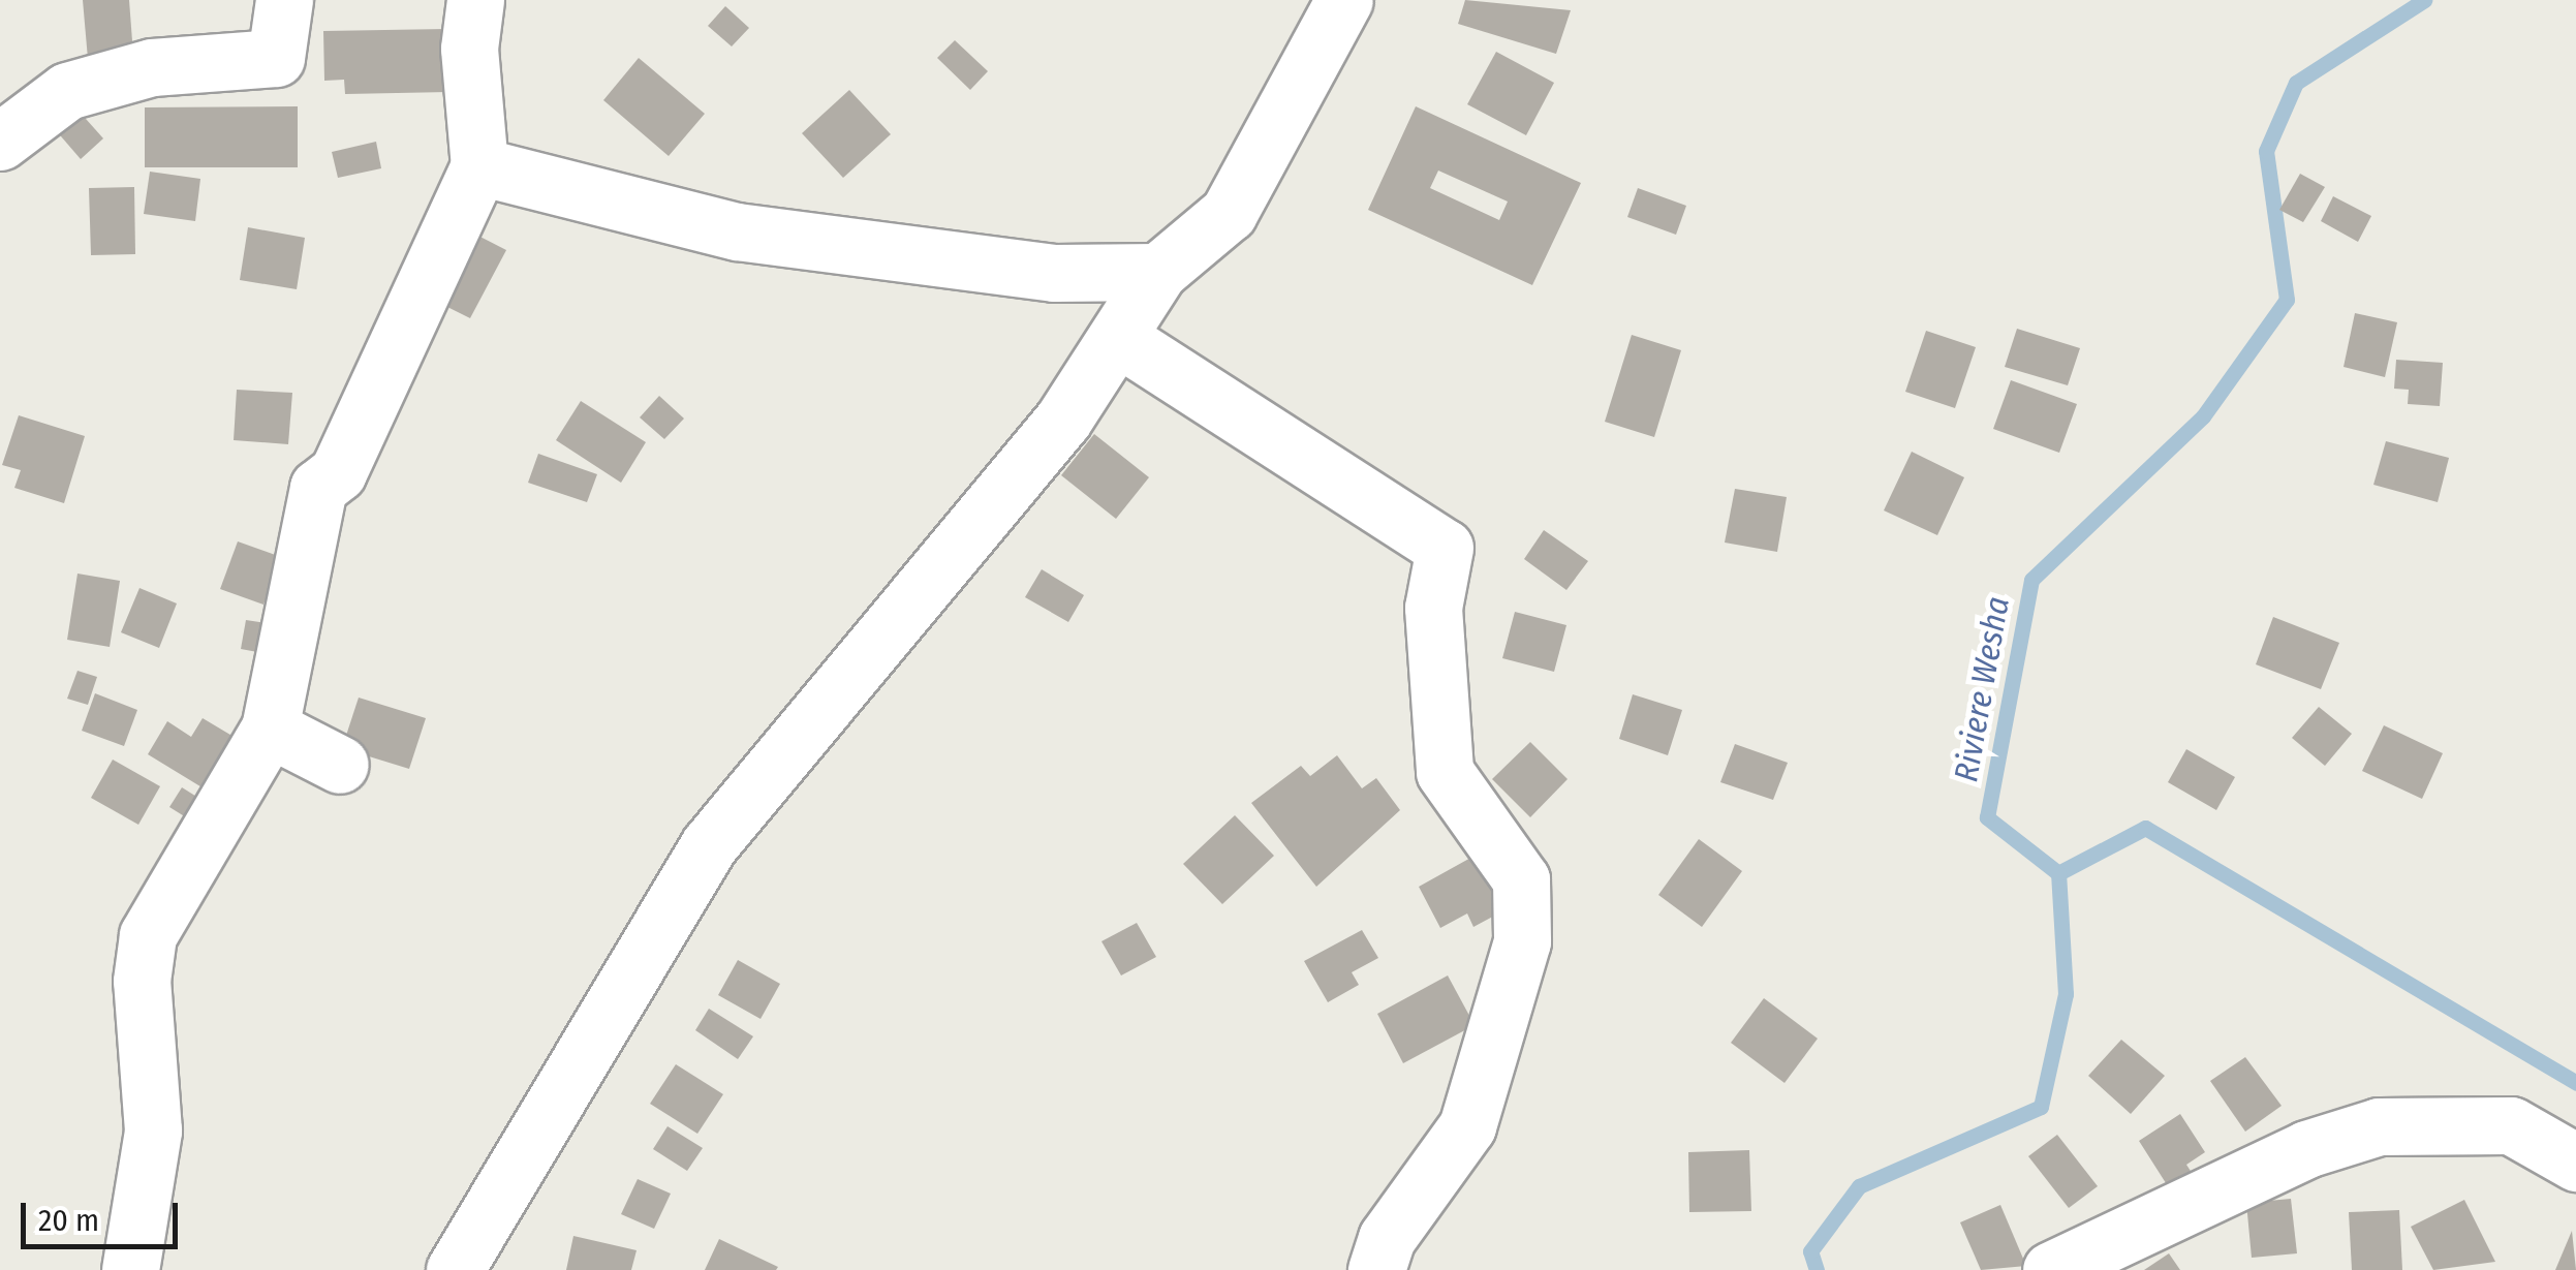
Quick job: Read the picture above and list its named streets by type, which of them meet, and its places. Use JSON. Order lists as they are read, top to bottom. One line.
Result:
{"water":["Riviere Wesha"],"scale_bar":"20 m"}
